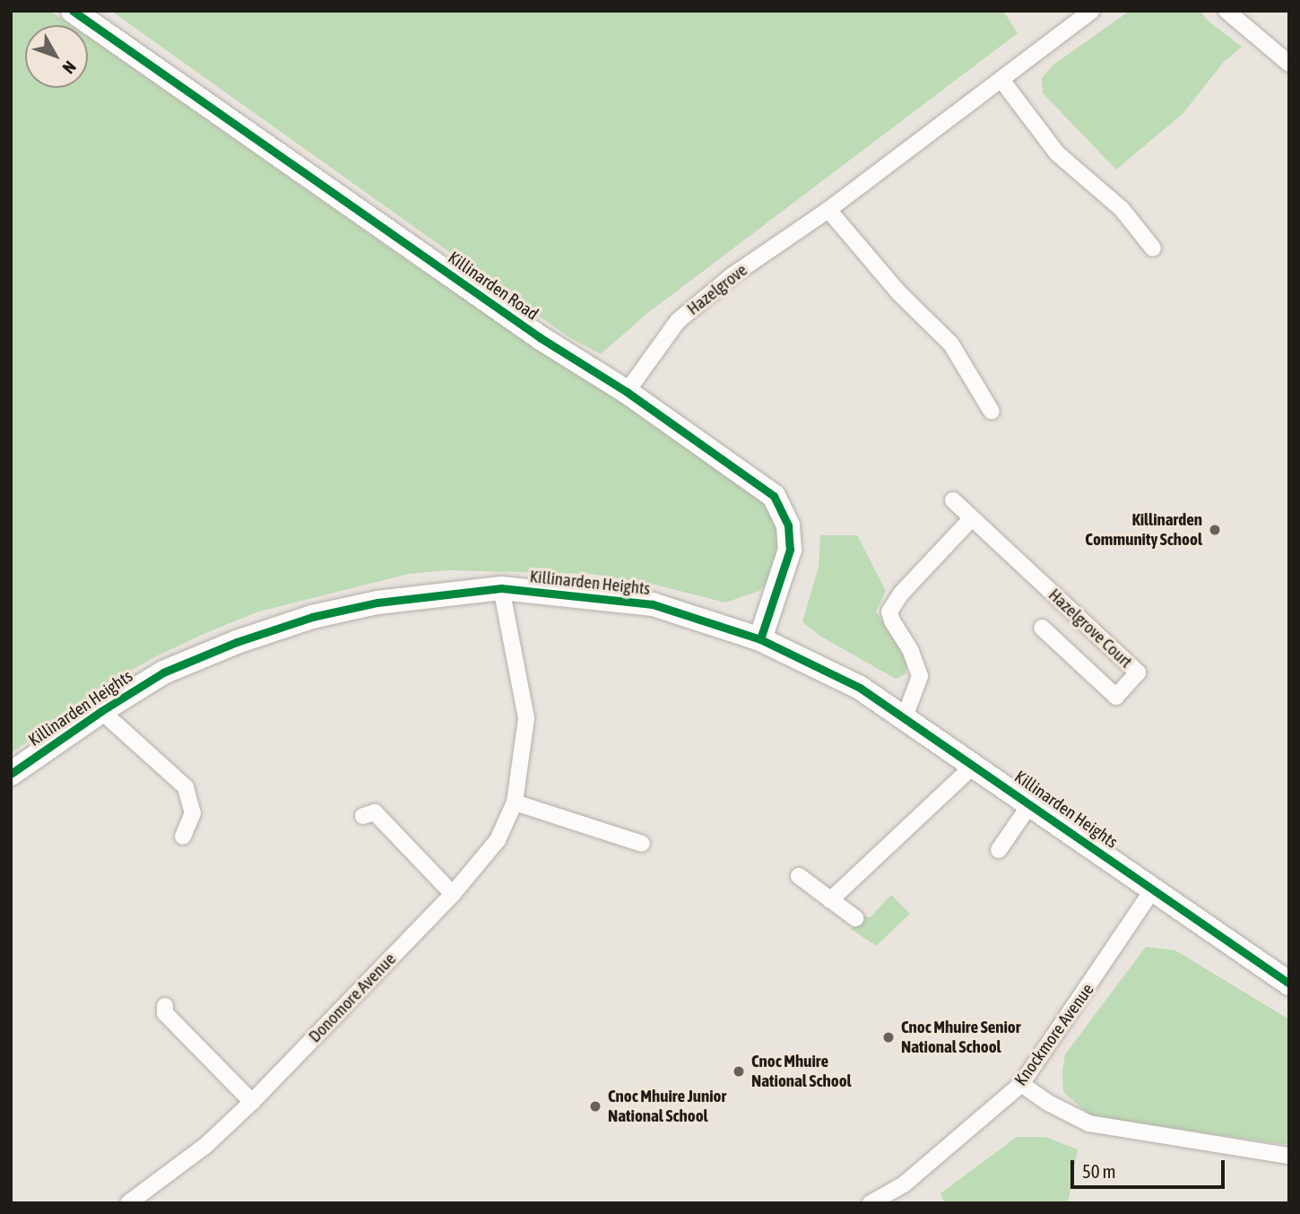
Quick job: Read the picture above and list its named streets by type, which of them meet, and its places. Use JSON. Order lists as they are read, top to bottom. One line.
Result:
{"streets":{"street":["Killinarden Road","Hazelgrove","Killinarden Heights","Hazelgrove Court","Donomore Avenue","Knockmore Avenue"]},"crossings":[["Killinarden Road","Hazelgrove"],["Killinarden Road","Killinarden Heights"],["Killinarden Heights","Donomore Avenue"],["Killinarden Heights","Knockmore Avenue"]],"places":["Killinarden Community School","Cnoc Mhuire Senior National School","Cnoc Mhuire National School","Cnoc Mhuire Junior National School"],"scale_bar":"50 m","north":"bottom right"}
